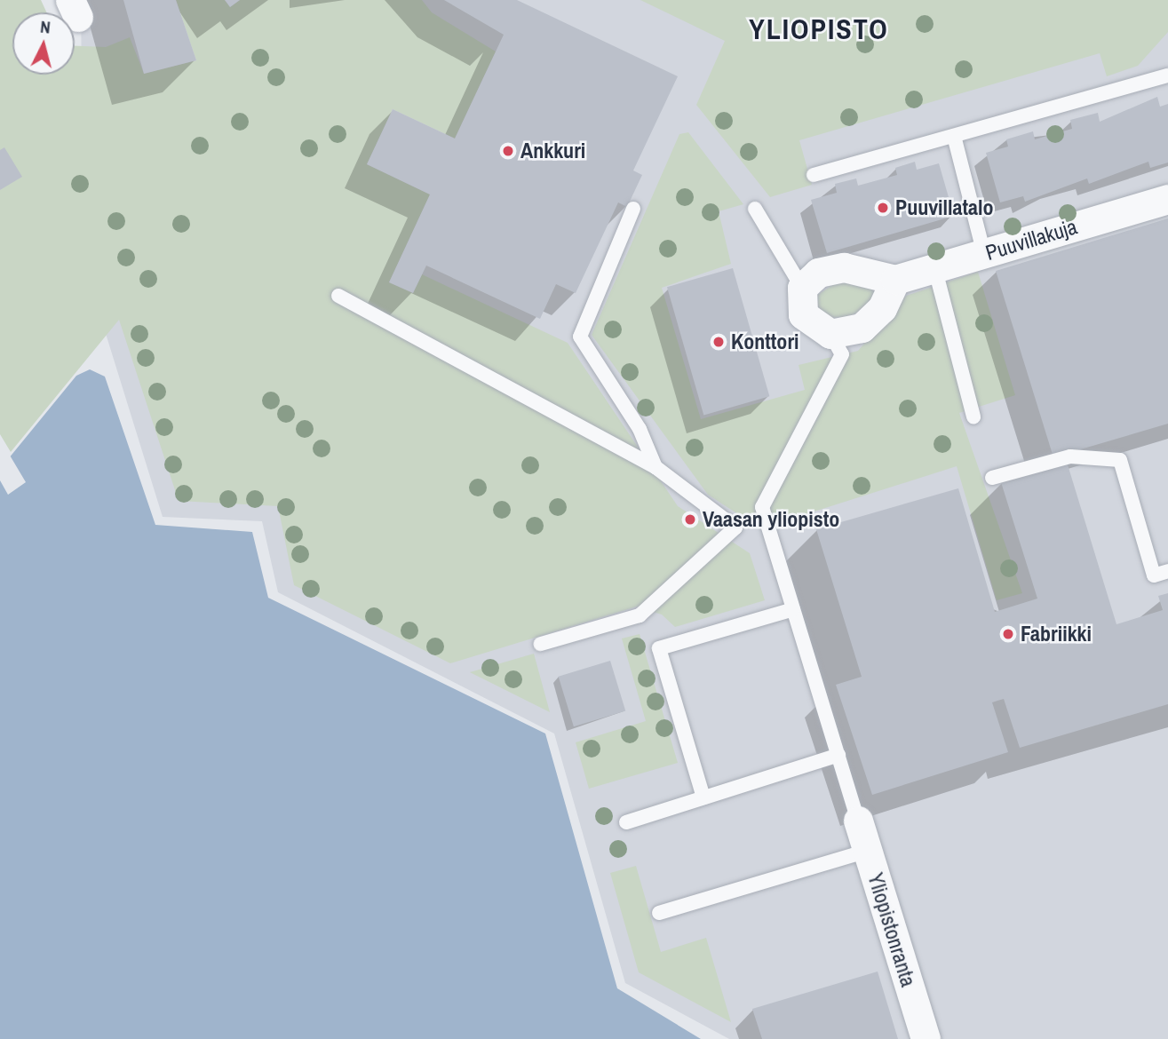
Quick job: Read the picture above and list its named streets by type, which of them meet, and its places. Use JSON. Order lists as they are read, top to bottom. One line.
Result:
{"streets":{"street":["Puuvillakuja","Yliopistonranta"]},"districts":["YLIOPISTO"],"places":["Ankkuri","Puuvillatalo","Konttori","Vaasan yliopisto","Fabriikki"],"north":"top"}
